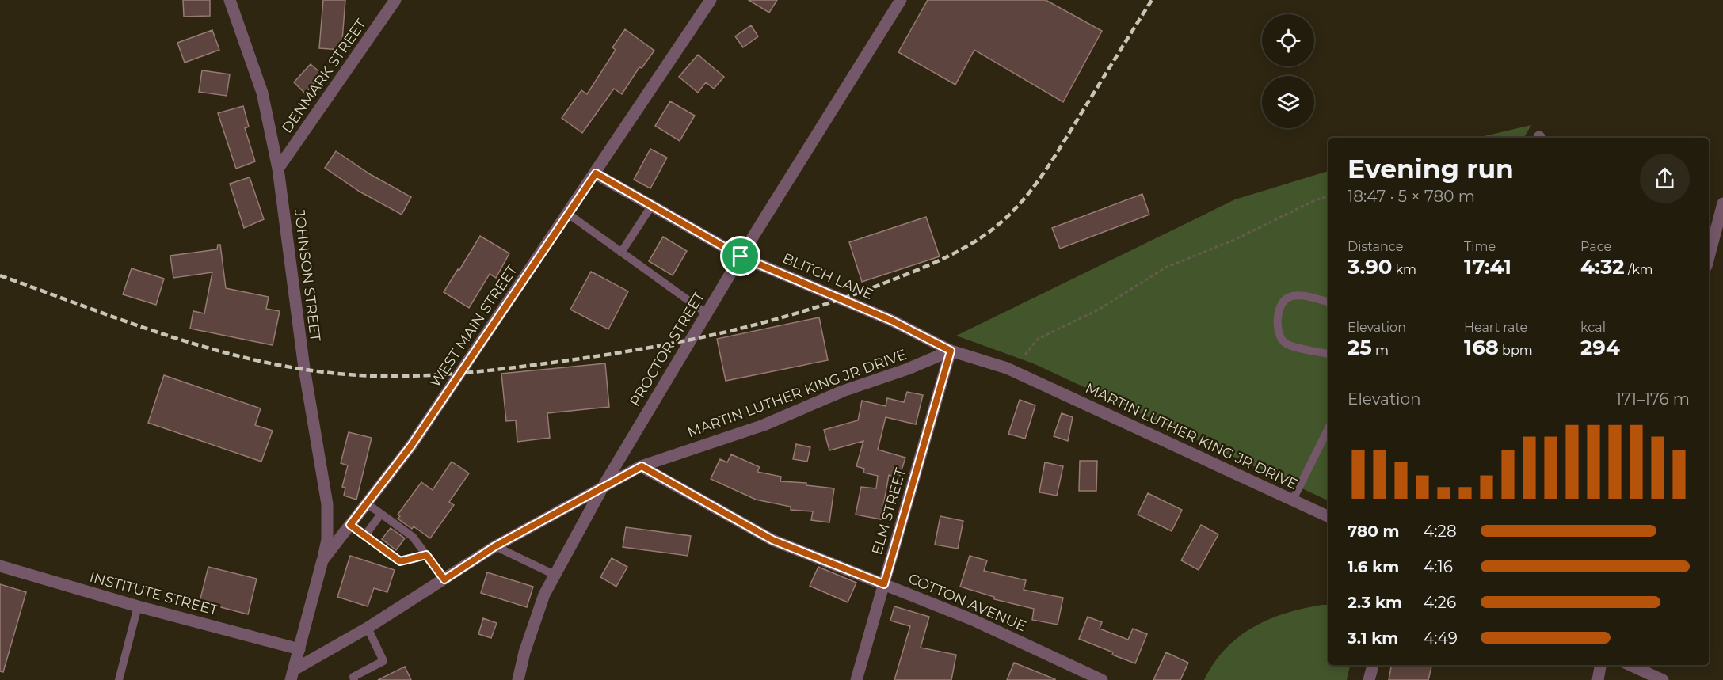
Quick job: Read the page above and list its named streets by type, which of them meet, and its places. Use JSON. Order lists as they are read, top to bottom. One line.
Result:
{"streets":{"street":["DENMARK STREET","JOHNSON STREET","BLITCH LANE","WEST MAIN STREET","PROCTOR STREET","MARTIN LUTHER KING JR DRIVE","ELM STREET","INSTITUTE STREET","COTTON AVENUE"]},"crossings":[["DENMARK STREET","JOHNSON STREET"],["JOHNSON STREET","WEST MAIN STREET"],["BLITCH LANE","WEST MAIN STREET"],["BLITCH LANE","PROCTOR STREET"],["BLITCH LANE","MARTIN LUTHER KING JR DRIVE"],["BLITCH LANE","ELM STREET"],["WEST MAIN STREET","MARTIN LUTHER KING JR DRIVE"],["WEST MAIN STREET","INSTITUTE STREET"],["PROCTOR STREET","MARTIN LUTHER KING JR DRIVE"],["MARTIN LUTHER KING JR DRIVE","ELM STREET"],["MARTIN LUTHER KING JR DRIVE","COTTON AVENUE"],["ELM STREET","COTTON AVENUE"]],"page":{"heading":["Evening run","18:47 · 5 × 780 m"],"stats":[["Distance","3.90 km"],["Time","17:41"],["Pace","4:32 /km"],["Elevation","25 m"],["Heart rate","168 bpm"],["kcal","294"]],"chart":["Elevation","171–176 m"],"list":[{"name":"780 m","note":"4:28"},{"name":"1.6 km","note":"4:16"},{"name":"2.3 km","note":"4:26"},{"name":"3.1 km","note":"4:49"}]}}
